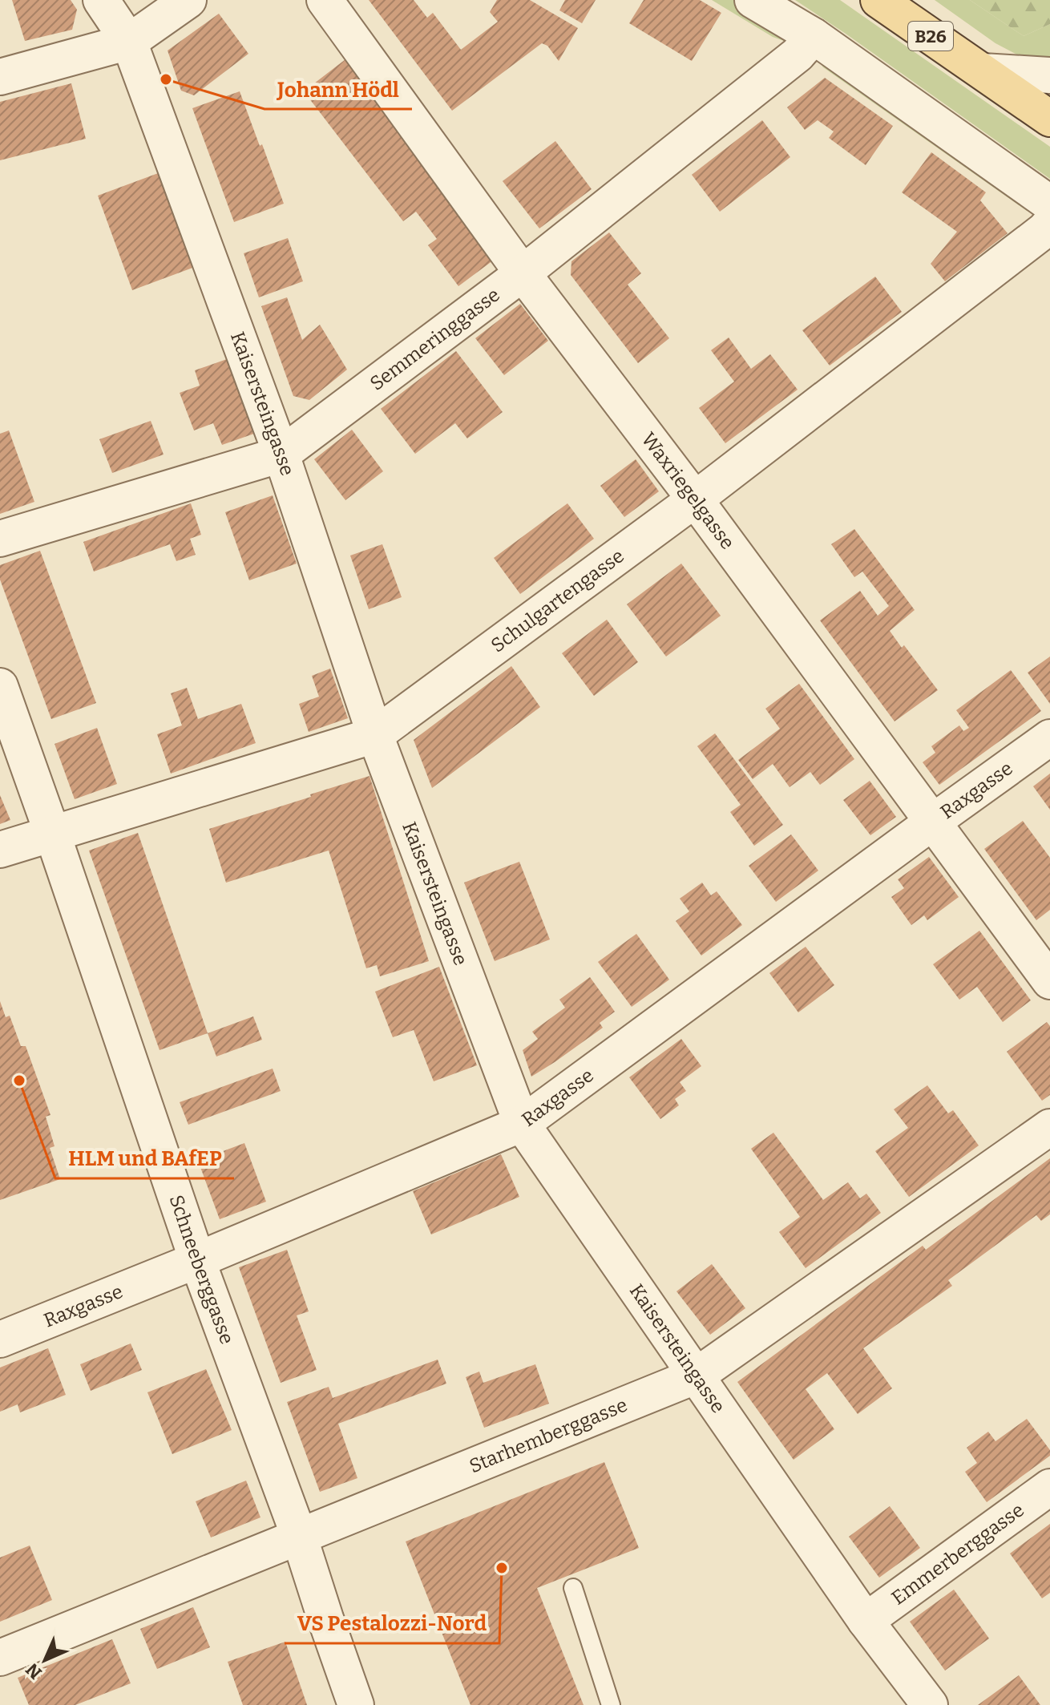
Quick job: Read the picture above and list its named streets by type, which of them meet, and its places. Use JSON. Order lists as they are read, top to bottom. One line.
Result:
{"streets":{"main road":["B26"],"street":["Semmeringgasse","Kaisersteingasse","Waxriegelgasse","Schulgartengasse","Raxgasse","Schneeberggasse","Starhemberggasse","Emmerberggasse"]},"crossings":[["Semmeringgasse","Kaisersteingasse"],["Semmeringgasse","Waxriegelgasse"],["Kaisersteingasse","Schulgartengasse"],["Kaisersteingasse","Raxgasse"],["Kaisersteingasse","Starhemberggasse"],["Kaisersteingasse","Emmerberggasse"],["Waxriegelgasse","Schulgartengasse"],["Waxriegelgasse","Raxgasse"],["Schulgartengasse","Schneeberggasse"],["Raxgasse","Schneeberggasse"],["Schneeberggasse","Starhemberggasse"]],"places":["Johann Hödl","HLM und BAfEP","VS Pestalozzi-Nord"],"north":"bottom left"}
